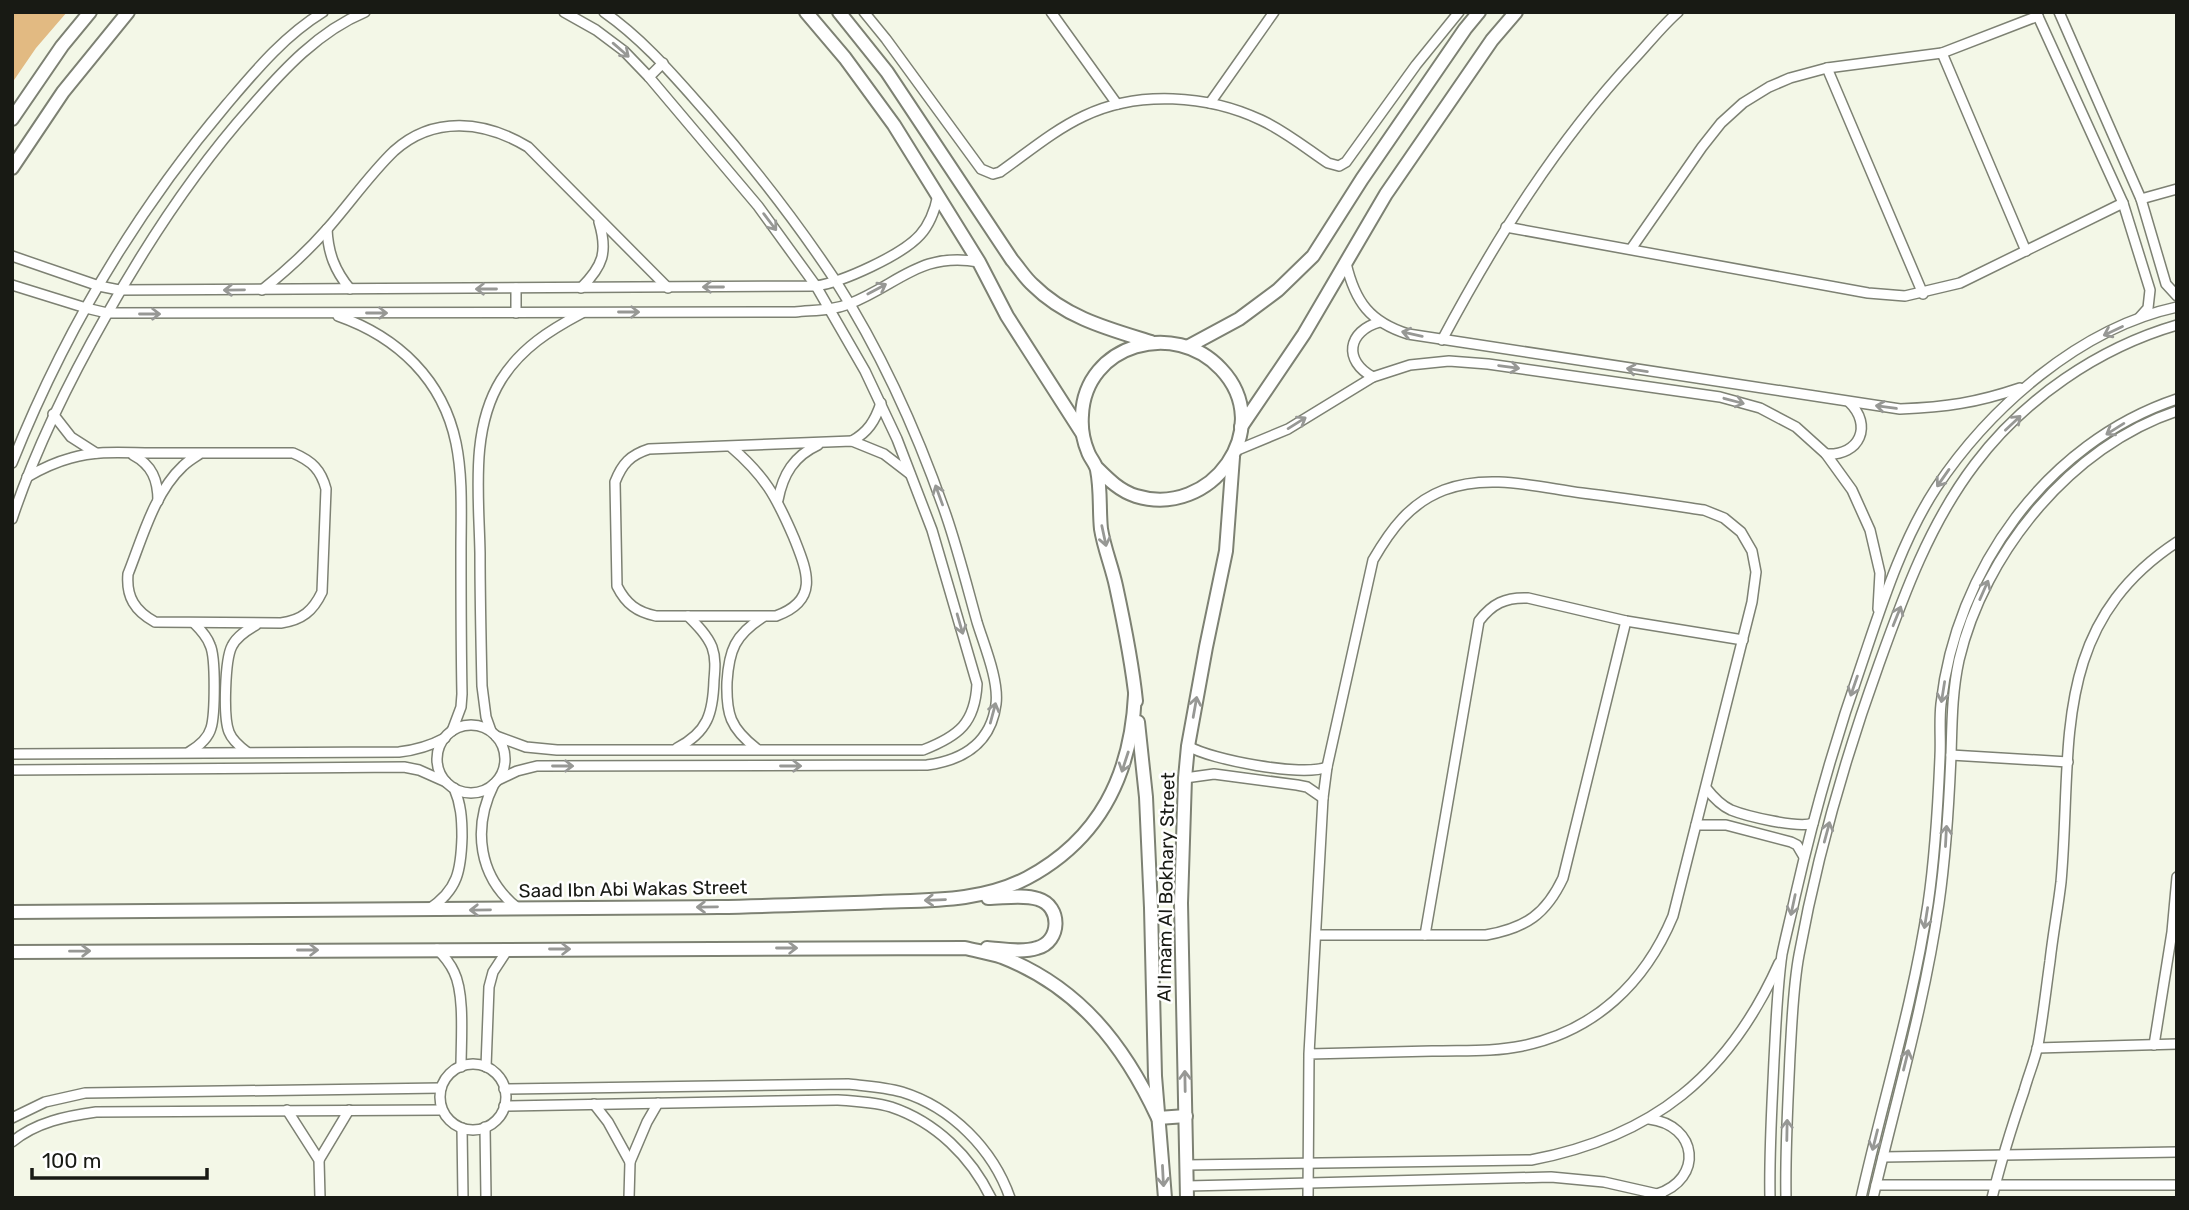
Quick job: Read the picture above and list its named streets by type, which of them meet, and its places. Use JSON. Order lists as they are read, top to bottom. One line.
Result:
{"streets":{"street":["Al Imam Al Bokhary Street","Saad Ibn Abi Wakas Street"]},"crossings":[["Al Imam Al Bokhary Street","Saad Ibn Abi Wakas Street"]],"scale_bar":"100 m"}
